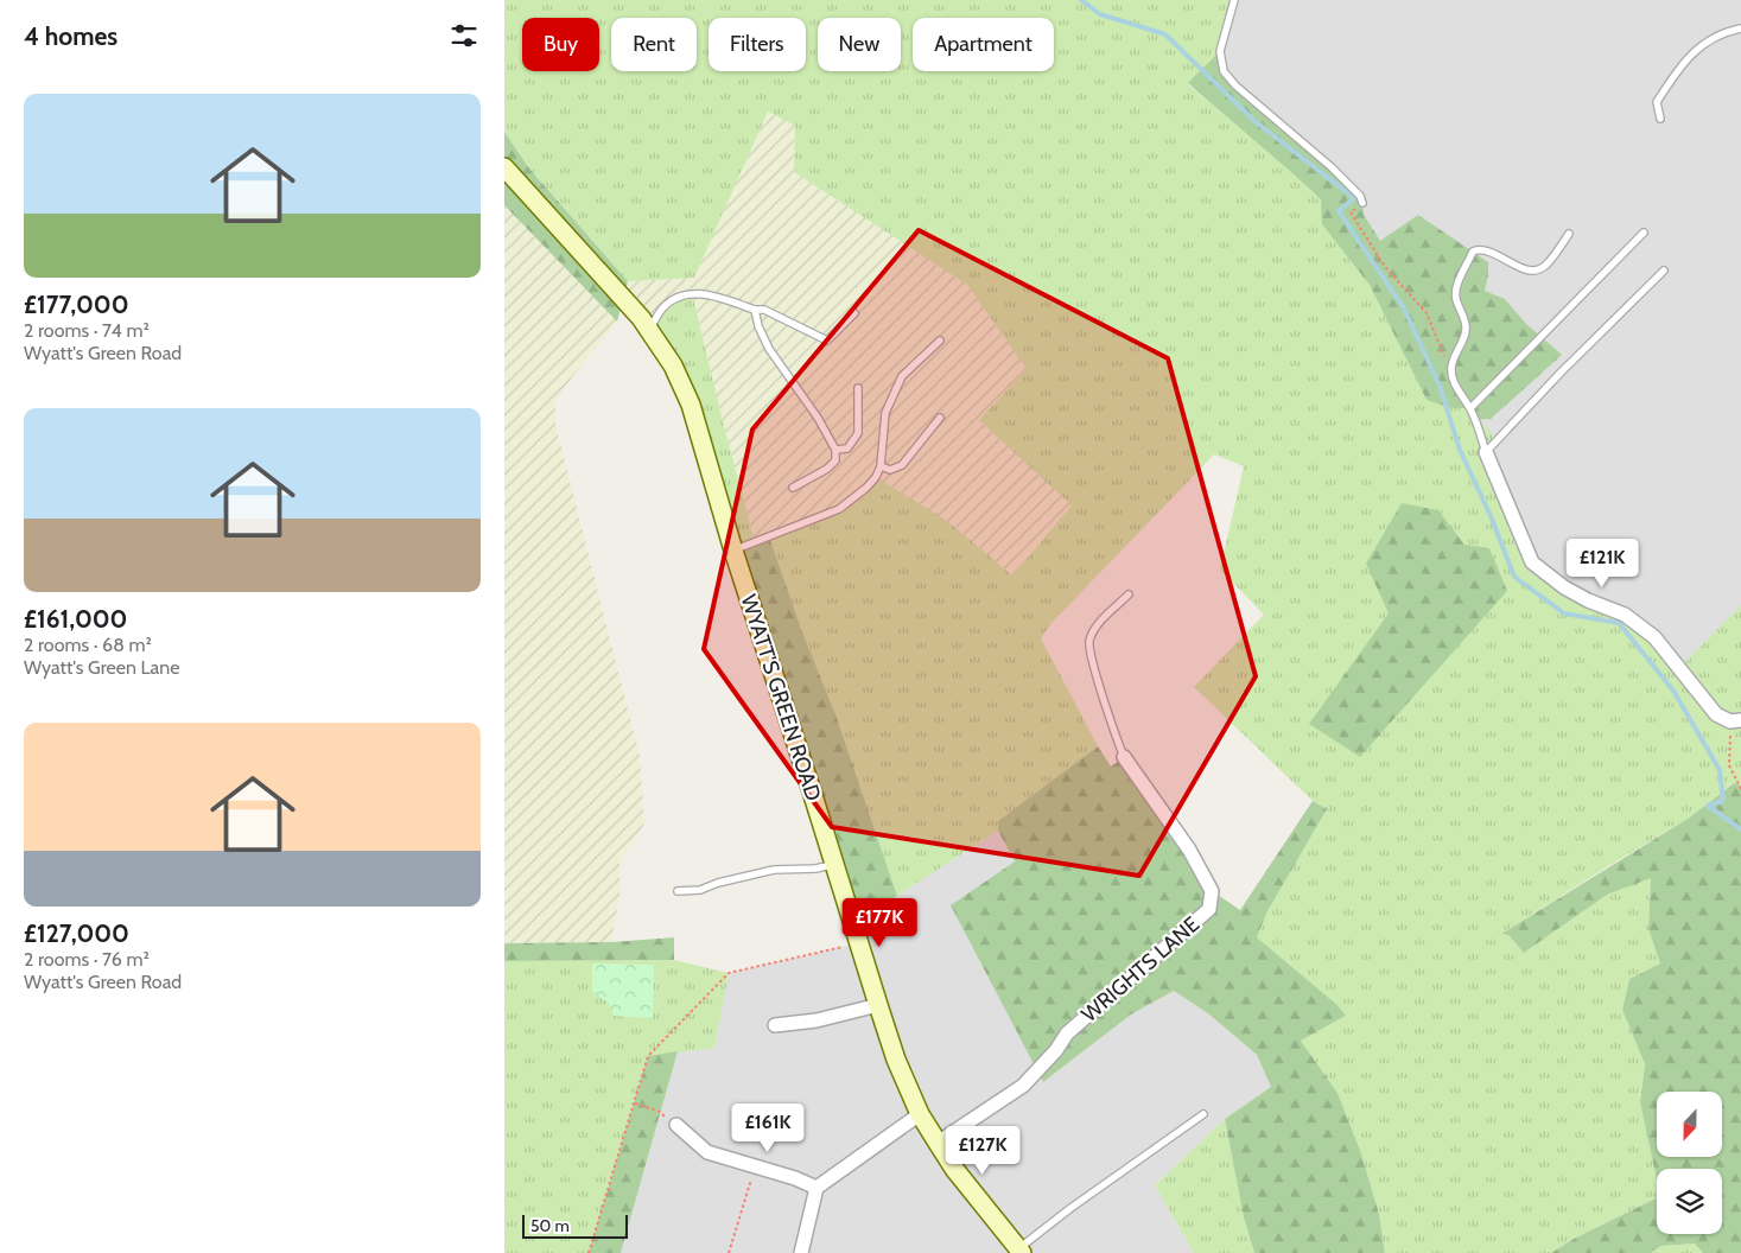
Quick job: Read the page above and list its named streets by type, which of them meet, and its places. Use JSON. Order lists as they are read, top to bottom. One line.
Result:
{"streets":{"street":["WYATT'S GREEN ROAD","WRIGHTS LANE"]},"crossings":[["WYATT'S GREEN ROAD","WRIGHTS LANE"]],"scale_bar":"50 m","north":"bottom","page":{"heading":"4 homes","chip":["Buy","Rent","Filters","New","Apartment"],"list":[{"name":"£177,000","note":"2 rooms · 74 m² · Wyatt's Green Road"},{"name":"£161,000","note":"2 rooms · 68 m² · Wyatt's Green Lane"},{"name":"£127,000","note":"2 rooms · 76 m² · Wyatt's Green Road"}],"price":["£121K","£177K","£161K","£127K"],"scale":"50 m"}}
